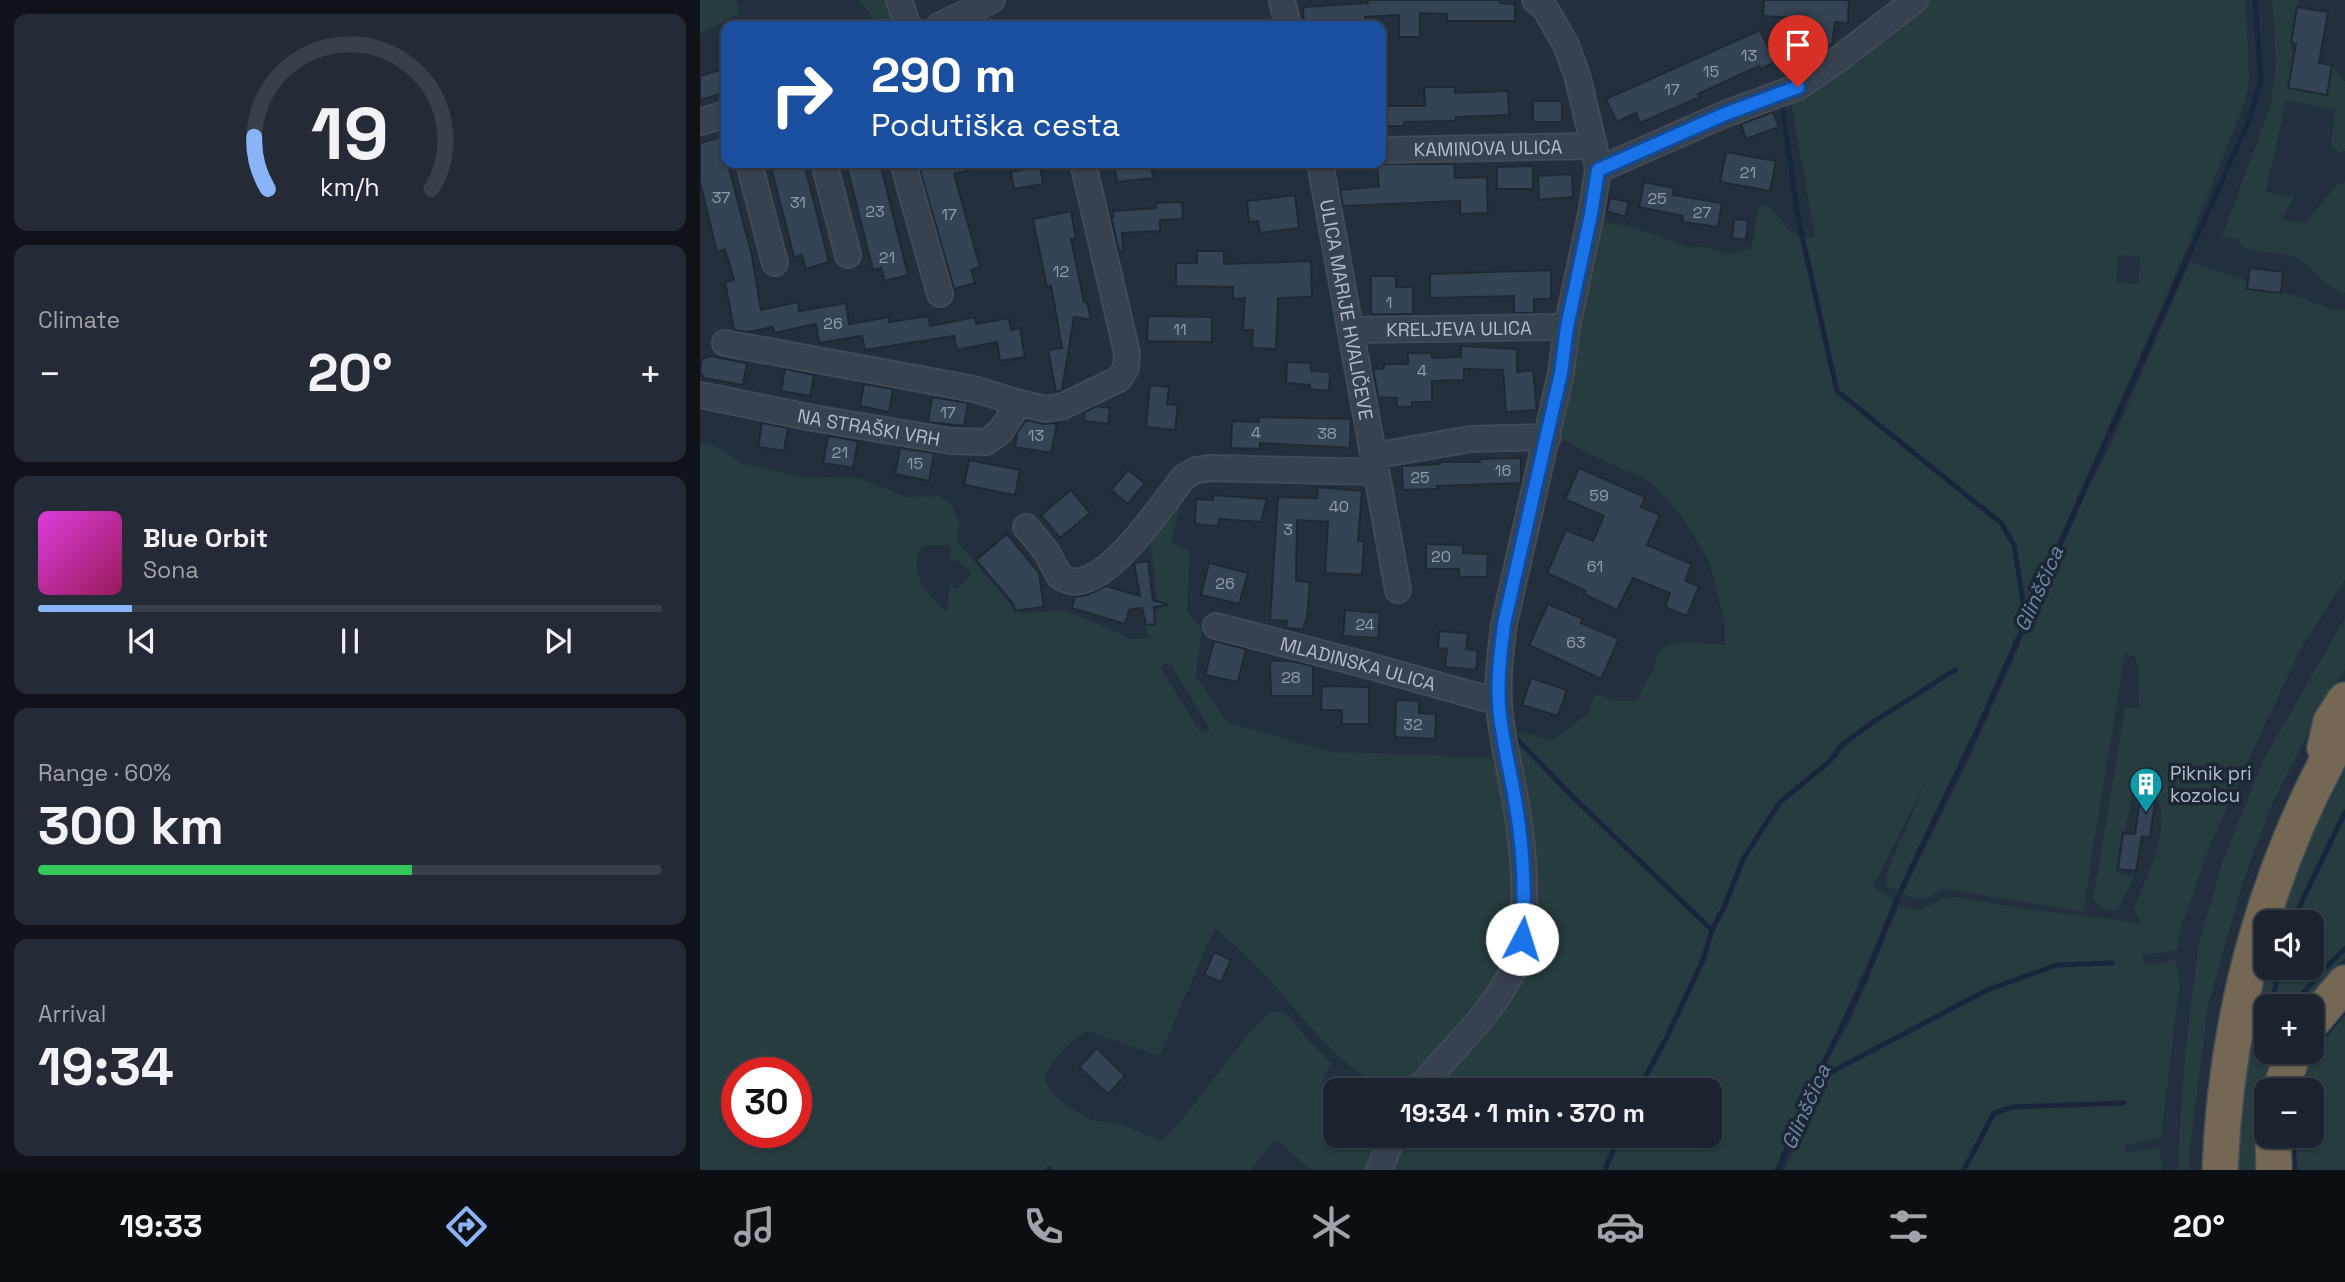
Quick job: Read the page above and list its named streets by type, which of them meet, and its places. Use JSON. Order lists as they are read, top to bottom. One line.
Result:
{"streets":{"street":["KAMINOVA ULICA","ULICA MARIJE HVALIČEVE","KRELJEVA ULICA","NA STRAŠKI VRH","MLADINSKA ULICA"]},"crossings":[["ULICA MARIJE HVALIČEVE","KRELJEVA ULICA"]],"water":["Glinščica"],"places":{"building":["Piknik pri kozolcu"]},"house_numbers":["13","15","17","21","37","25","31","23","27","17","21","12","1","26","11","4","17","4","38","13","21","15","16","25","59","40","3","20","61","26","24","63","28","32"],"page":{"turn":["290 m","Podutiška cesta"],"tile":["Climate",["Range · 60%","300 km"],["Arrival","19:34"]],"heat":["−","20°","+"],"song":["Blue Orbit","Sona"],"map_buttons":["+","−"],"limit":"30","trip":"19:34 · 1 min · 370 m","tabs":["19:33","20°"],"gauge":["19","km/h"]}}
